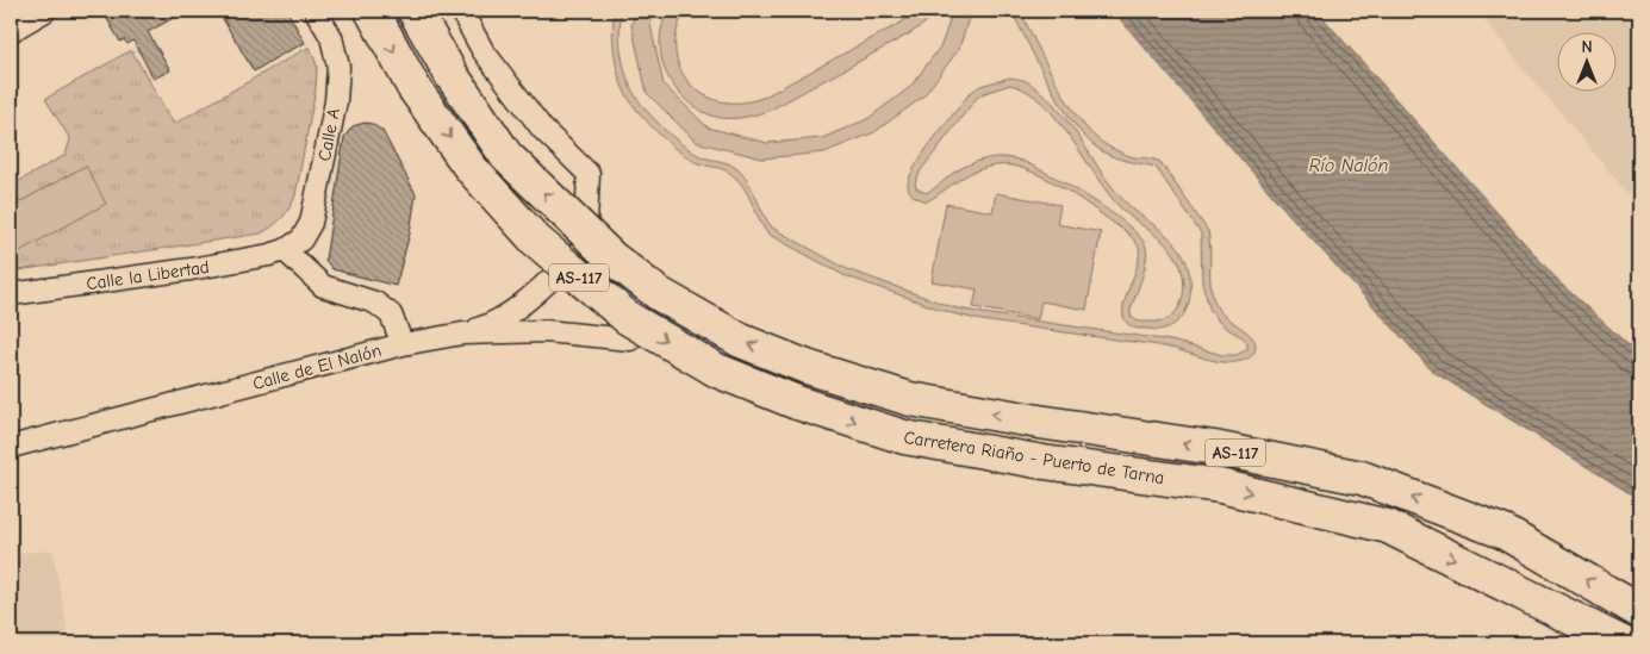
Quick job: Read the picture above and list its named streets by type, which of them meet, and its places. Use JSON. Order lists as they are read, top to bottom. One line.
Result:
{"streets":{"highway":["AS-117","Carretera Riaño - Puerto de Tarna"],"street":["Calle A","Calle la Libertad","Calle de El Nalón"]},"crossings":[["Calle A","Calle la Libertad"]],"water":["Río Nalón"],"north":"top"}
